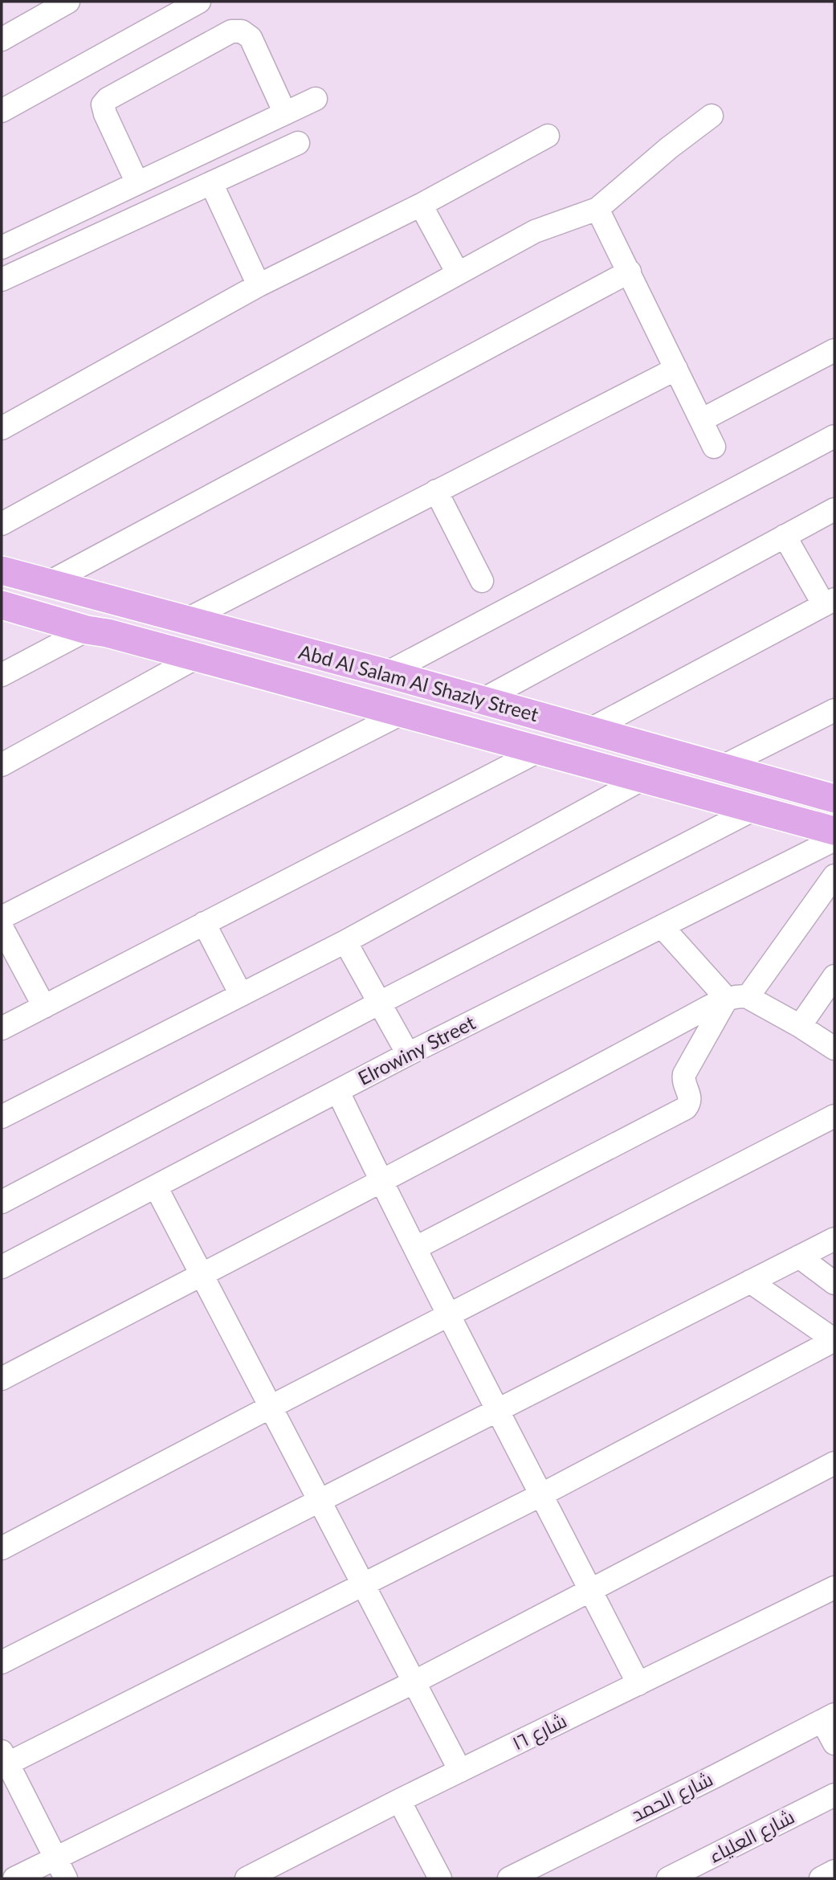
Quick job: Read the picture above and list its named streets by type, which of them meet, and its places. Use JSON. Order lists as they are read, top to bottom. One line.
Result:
{"streets":{"main road":["Abd Al Salam Al Shazly Street"],"street":["Elrowiny Street","شارع ١٦","شارع الحمد","شارع العلياء"]}}
